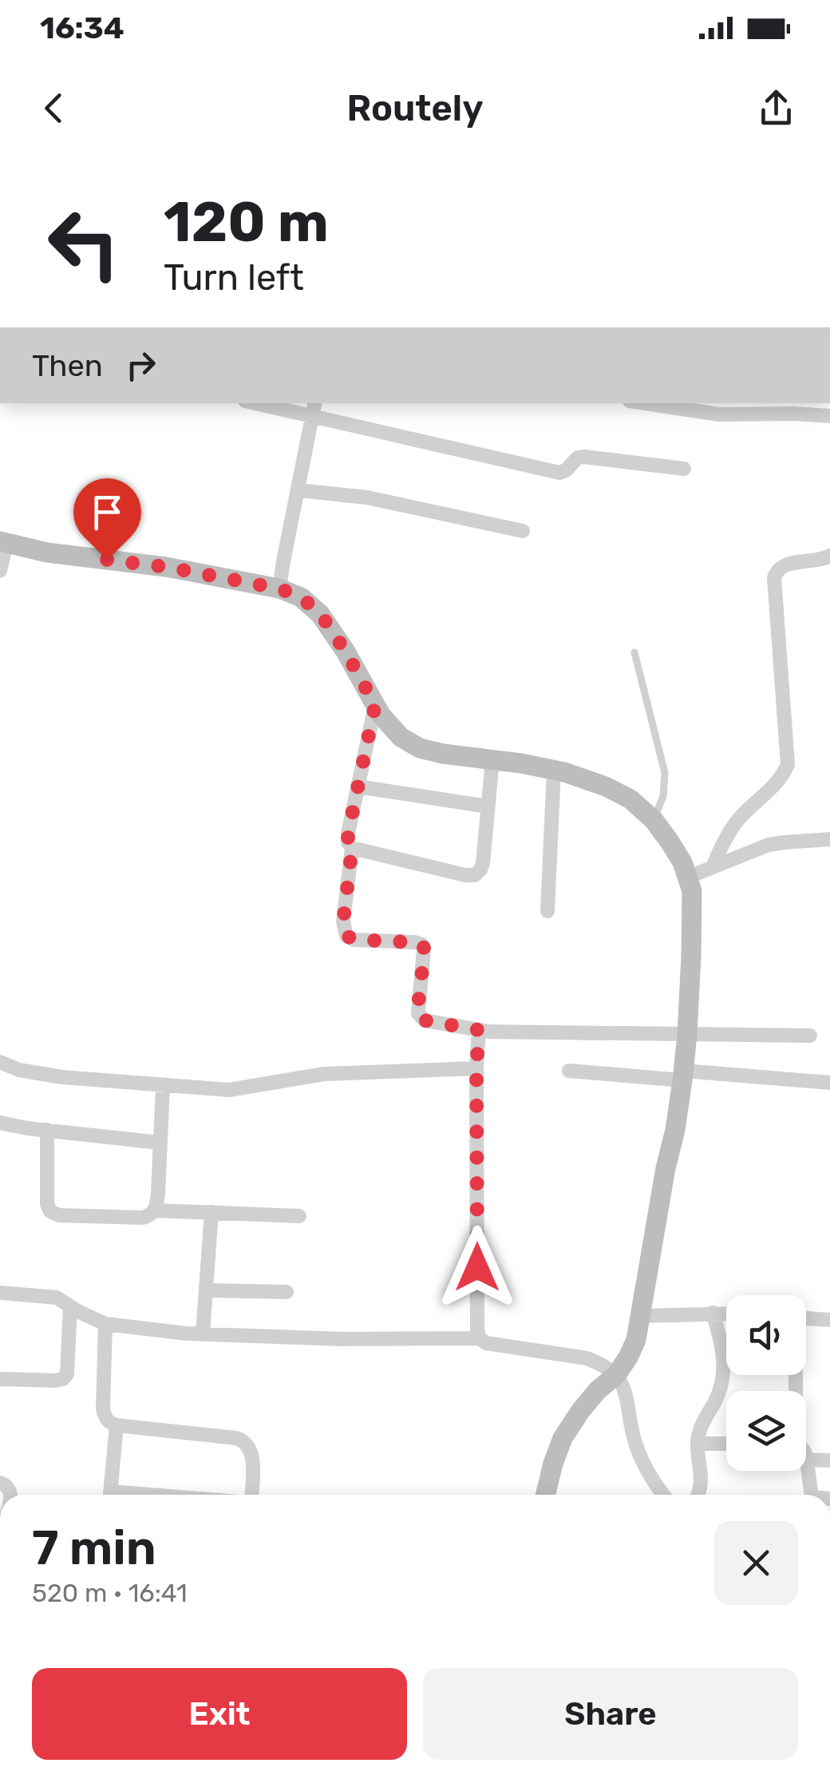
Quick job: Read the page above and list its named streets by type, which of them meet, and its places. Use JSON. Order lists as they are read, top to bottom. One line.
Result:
{"page":{"status":"16:34","header":"Routely","turn":["120 m","Turn left"],"then":"Then","heading":["7 min","520 m · 16:41"],"buttons":["Exit","Share"]}}
